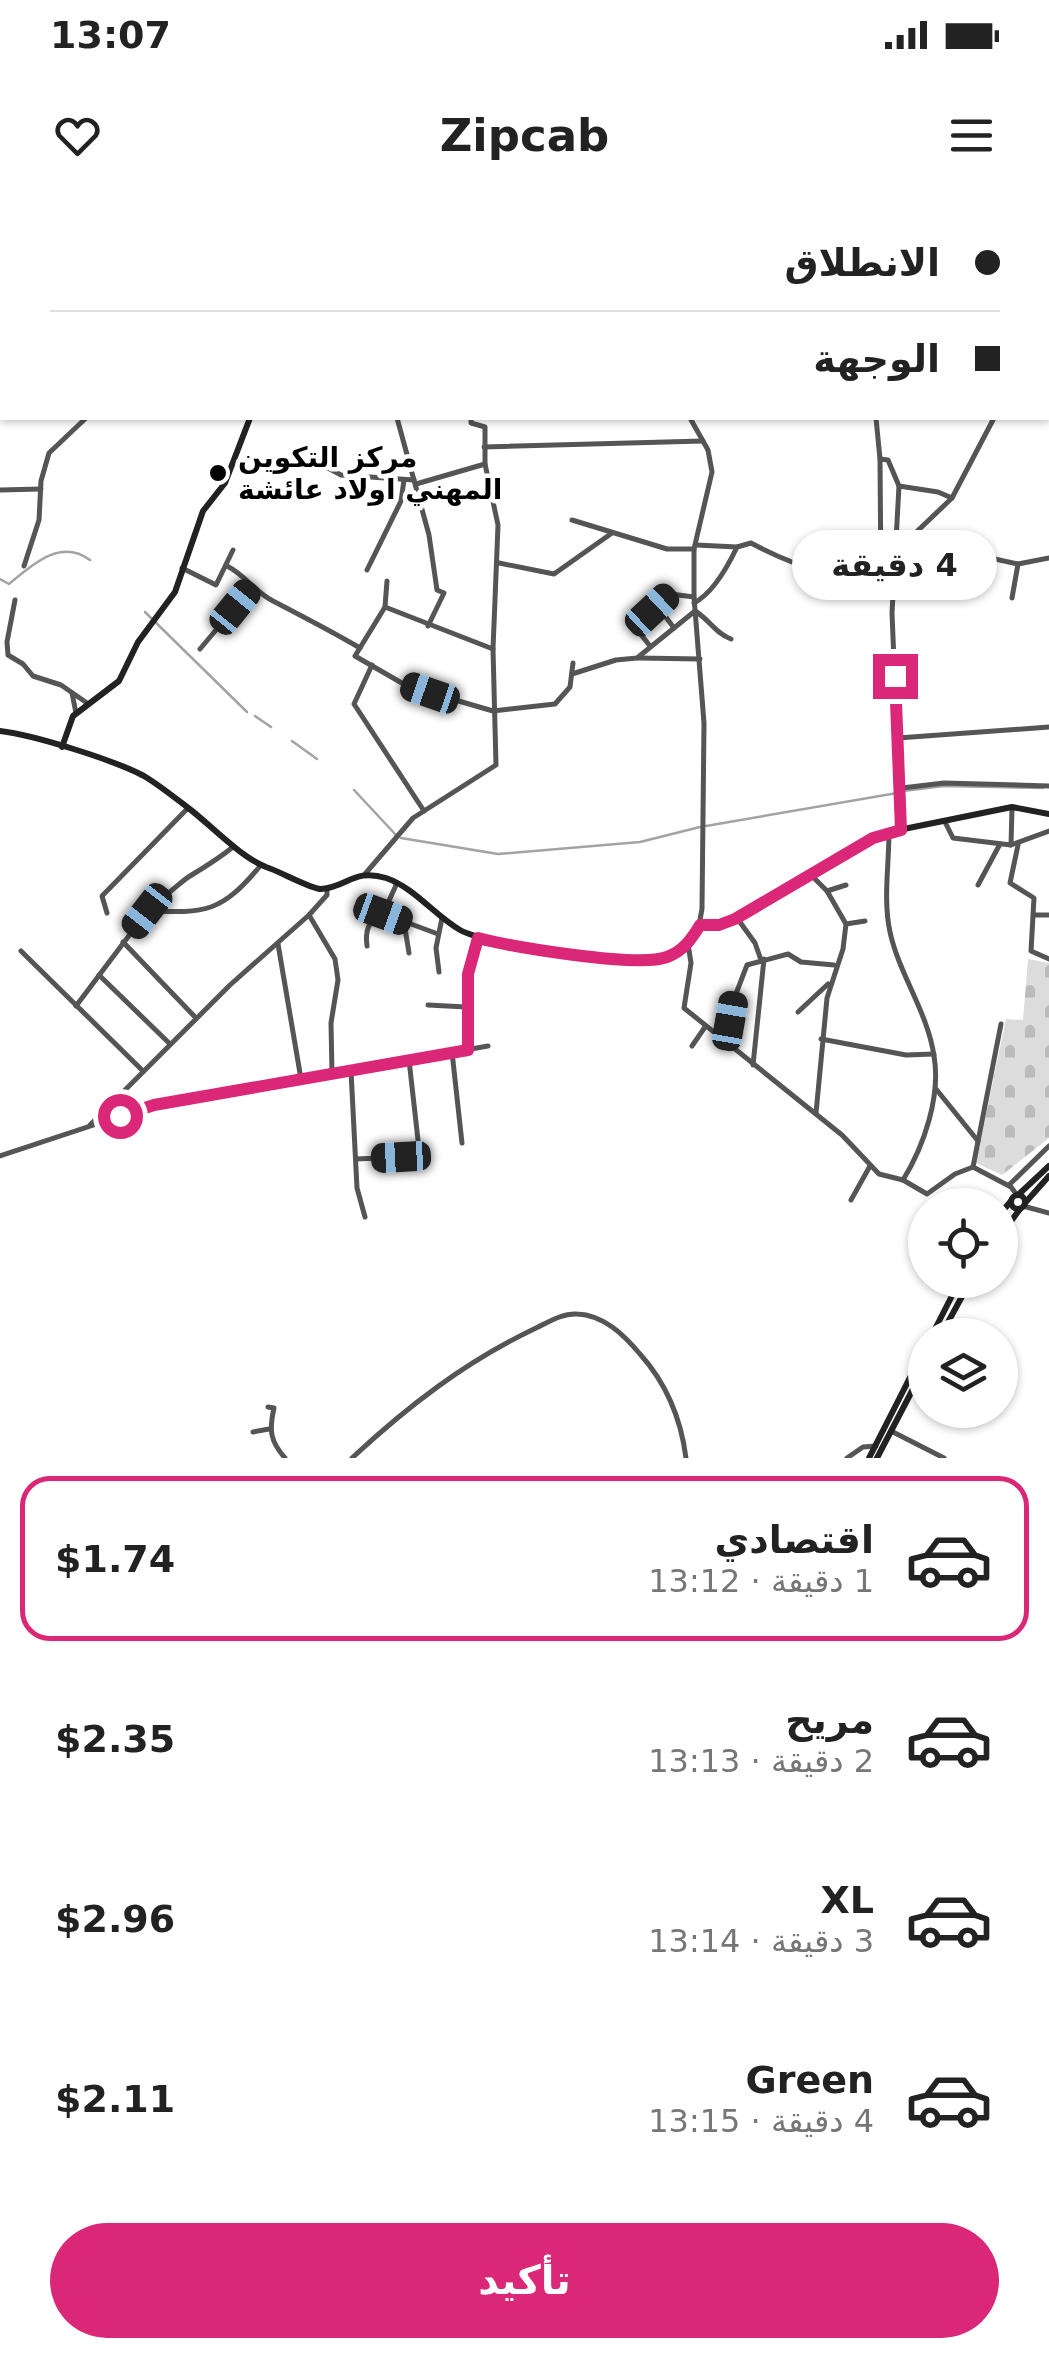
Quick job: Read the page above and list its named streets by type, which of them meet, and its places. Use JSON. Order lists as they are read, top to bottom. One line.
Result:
{"places":["مركز التكوين المهني اولاد عائشة"],"page":{"status":"13:07","header":"Zipcab","banner":["الانطلاق","الوجهة"],"bubble":"4 دقيقة","list":[{"name":"اقتصادي","note":"1 دقيقة · 13:12","value":"$1.74"},{"name":"مريح","note":"2 دقيقة · 13:13","value":"$2.35"},{"name":"XL","note":"3 دقيقة · 13:14","value":"$2.96"},{"name":"Green","note":"4 دقيقة · 13:15","value":"$2.11"}],"buttons":"تأكيد"}}
